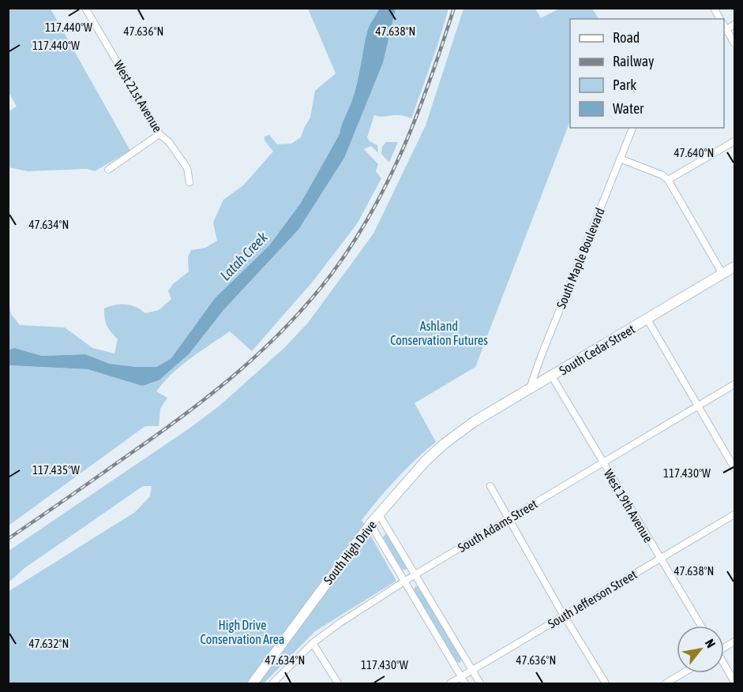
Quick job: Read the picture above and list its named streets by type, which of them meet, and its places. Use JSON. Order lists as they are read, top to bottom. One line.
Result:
{"streets":{"main road":["South Cedar Street","South High Drive"],"street":["West 21st Avenue","South Maple Boulevard","West 19th Avenue","South Adams Street","South Jefferson Street"]},"crossings":[["South Maple Boulevard","South Cedar Street"],["South Cedar Street","West 19th Avenue"],["South Cedar Street","South High Drive"],["West 19th Avenue","South Adams Street"],["West 19th Avenue","South Jefferson Street"]],"water":["Latah Creek"],"parks":["Ashland Conservation Futures","High Drive Conservation Area"],"legend":["Road","Railway","Park","Water"],"north":"top right","coordinates":["117.440°W","47.636°N","47.638°N","47.640°N","47.634°N","117.435°W","117.430°W","47.632°N"]}
